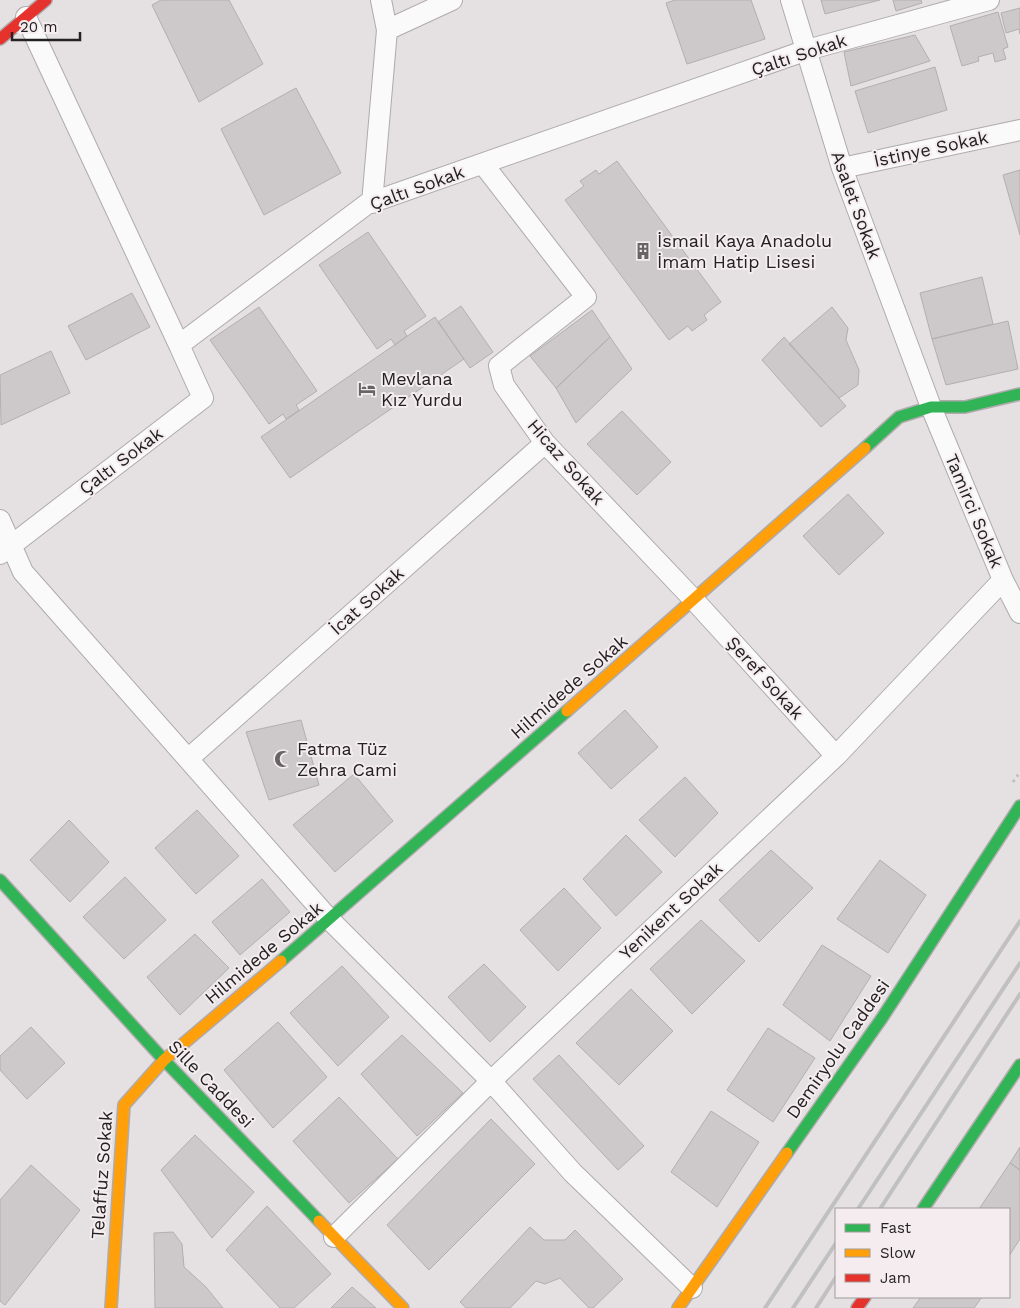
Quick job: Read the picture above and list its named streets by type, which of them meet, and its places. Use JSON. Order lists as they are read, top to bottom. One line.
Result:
{"streets":{"street":["Çaltı Sokak","İstinye Sokak","Asalet Sokak","Hicaz Sokak","Tamirci Sokak","İcat Sokak","Şeref Sokak","Hilmidede Sokak","Yenikent Sokak","Demiryolu Caddesi","Sille Caddesi","Telaffuz Sokak"]},"crossings":[["Çaltı Sokak","Asalet Sokak"],["Çaltı Sokak","Hicaz Sokak"],["İstinye Sokak","Asalet Sokak"],["Asalet Sokak","Tamirci Sokak"],["Asalet Sokak","Hilmidede Sokak"],["Hicaz Sokak","İcat Sokak"],["Hicaz Sokak","Şeref Sokak"],["Hicaz Sokak","Hilmidede Sokak"],["Tamirci Sokak","Hilmidede Sokak"],["Tamirci Sokak","Yenikent Sokak"],["Şeref Sokak","Hilmidede Sokak"],["Şeref Sokak","Yenikent Sokak"],["Hilmidede Sokak","Sille Caddesi"],["Hilmidede Sokak","Telaffuz Sokak"],["Yenikent Sokak","Sille Caddesi"],["Sille Caddesi","Telaffuz Sokak"]],"places":{"building":["İsmail Kaya Anadolu İmam Hatip Lisesi"],"hotel":["Mevlana Kız Yurdu"],"mosque":["Fatma Tüz Zehra Cami"]},"legend":["Fast","Slow","Jam"],"scale_bar":"20 m"}
